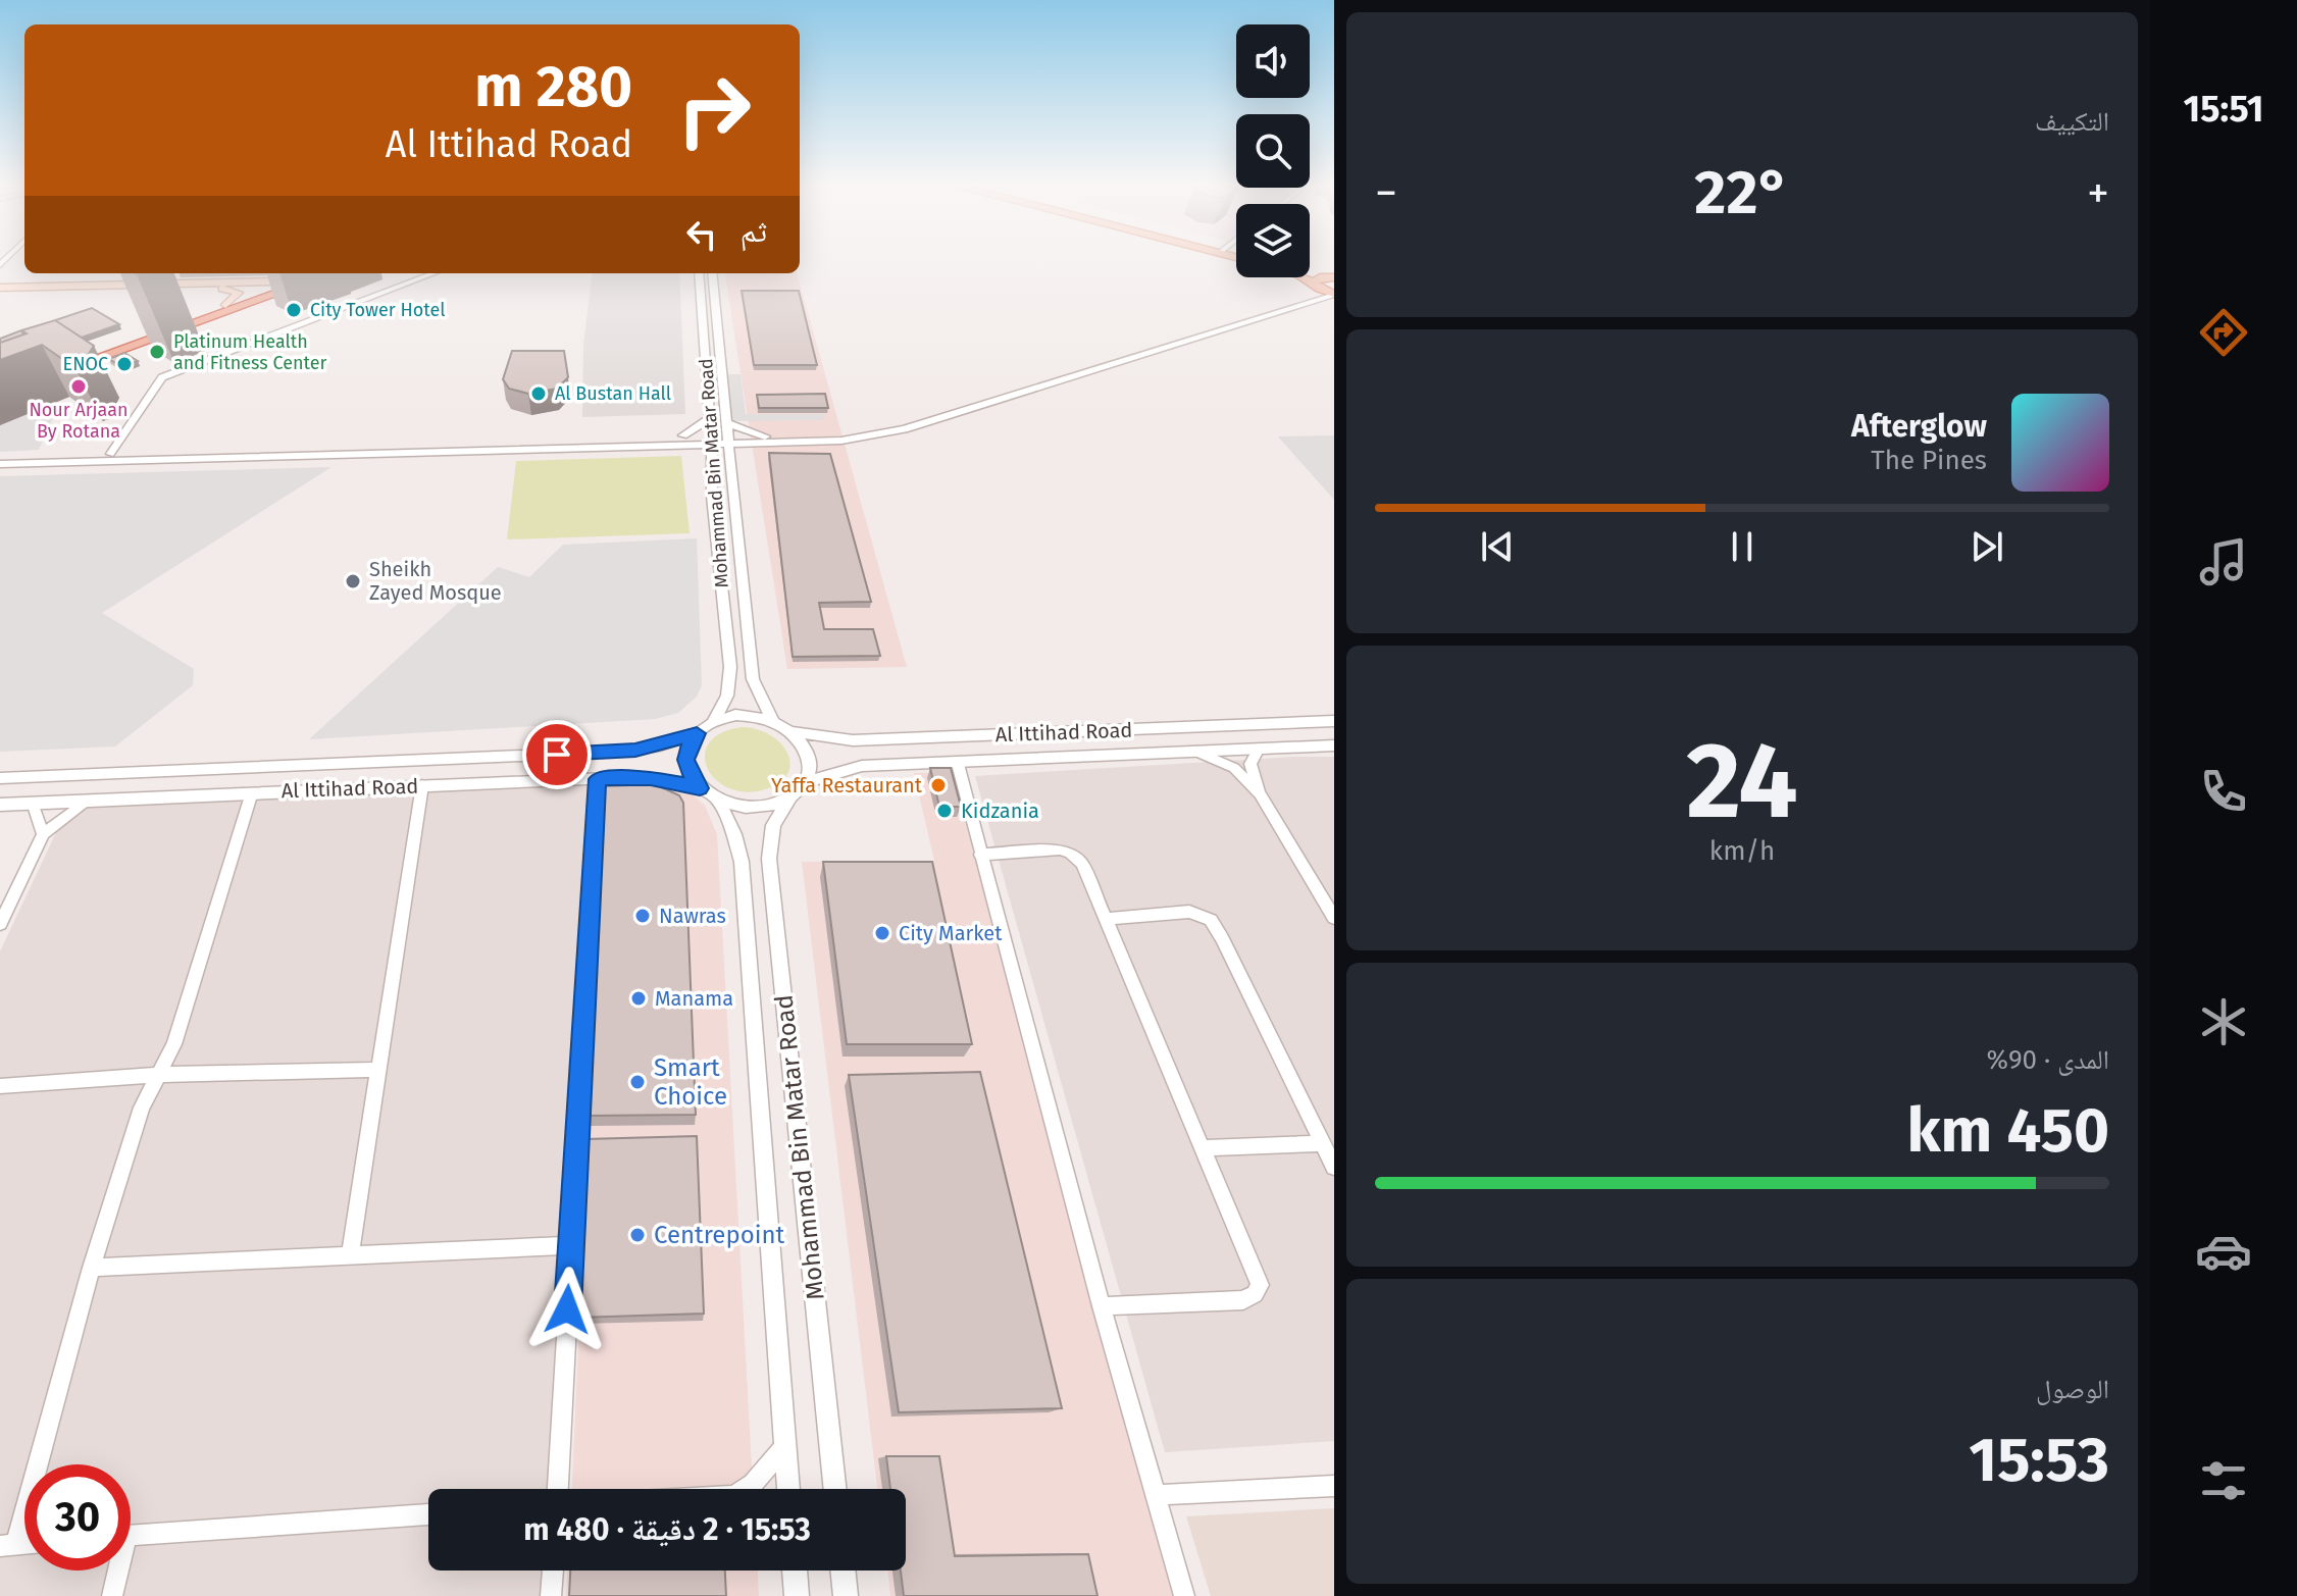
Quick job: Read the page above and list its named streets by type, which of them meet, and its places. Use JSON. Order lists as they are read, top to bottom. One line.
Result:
{"streets":{"street":["Mohammad Bin Matar Road","Al Ittihad Road"]},"crossings":[["Mohammad Bin Matar Road","Al Ittihad Road"]],"places":["City Tower Hotel","Platinum Health and Fitness Center","ENOC","Nour Arjaan By Rotana","Al Bustan Hall","Sheikh Zayed Mosque","Yaffa Restaurant","Kidzania","Nawras","City Market","Manama","Smart Choice","Centrepoint"],"page":{"tabs":"15:51","tile":["التكييف",["24","km/h"],["المدى · 90%","450 km"],["الوصول","15:53"]],"turn":["280 m","Al Ittihad Road"],"heat":["−","22°","+"],"then":"ثم","song":["Afterglow","The Pines"],"limit":"30","trip":"15:53 · 2 دقيقة · 480 m"}}
